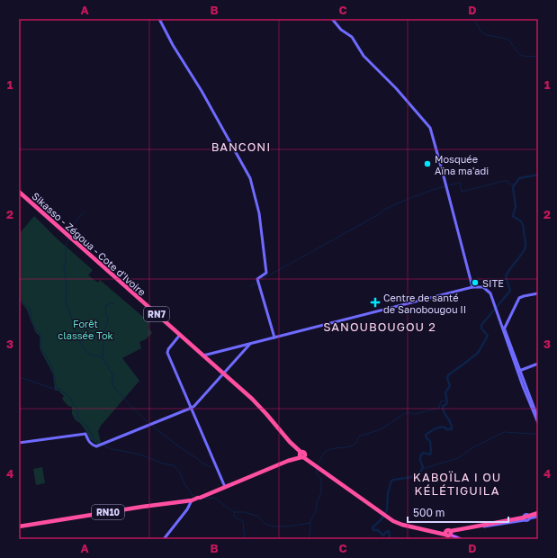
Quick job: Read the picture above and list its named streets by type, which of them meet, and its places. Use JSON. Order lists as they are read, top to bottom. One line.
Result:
{"streets":{"highway":["Sikasso - Zégoua - Cote d'Ivoire","RN7","RN10"]},"crossings":[["Sikasso - Zégoua - Cote d'Ivoire","RN7"],["Sikasso - Zégoua - Cote d'Ivoire","RN10"],["RN7","RN10"]],"districts":["BANCONI","SANOUBOUGOU 2","KABOÏLA I OU KÉLÉTIGUILA"],"parks":["Forêt classée Tok"],"places":{"other":["Mosquée Aïna ma'adi","SITE"],"health":["Centre de santé de Sanobougou II"]},"scale_bar":"500 m","grid":{"columns":["A","B","C","D"],"rows":["1","2","3","4"]}}
